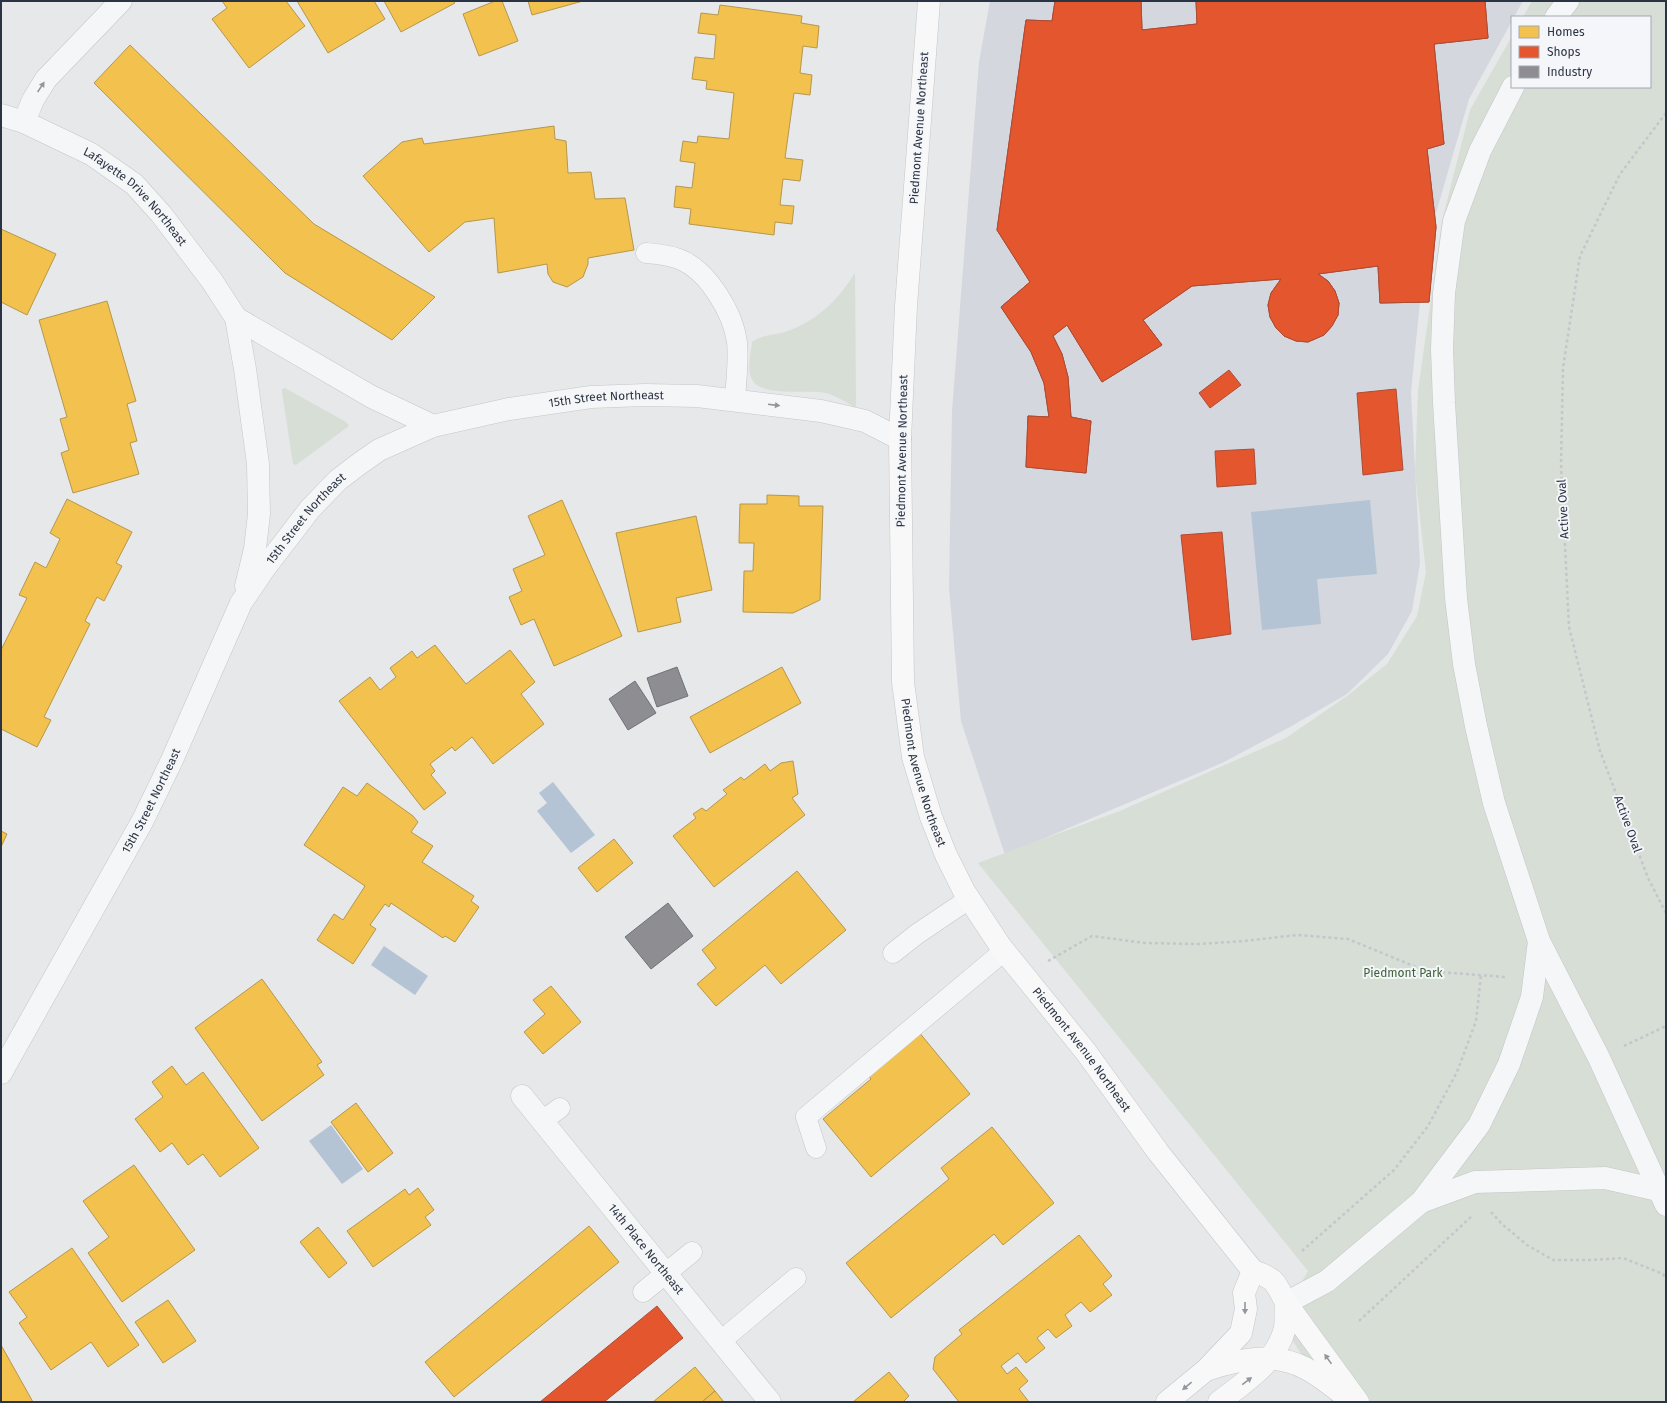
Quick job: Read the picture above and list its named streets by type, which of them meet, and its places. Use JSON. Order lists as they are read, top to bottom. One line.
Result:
{"streets":{"main road":["Piedmont Avenue Northeast"],"street":["Lafayette Drive Northeast","15th Street Northeast","14th Place Northeast"],"path":["Active Oval"]},"crossings":[["Piedmont Avenue Northeast","15th Street Northeast"],["Lafayette Drive Northeast","15th Street Northeast"]],"parks":["Piedmont Park"],"legend":["Homes","Shops","Industry"]}
